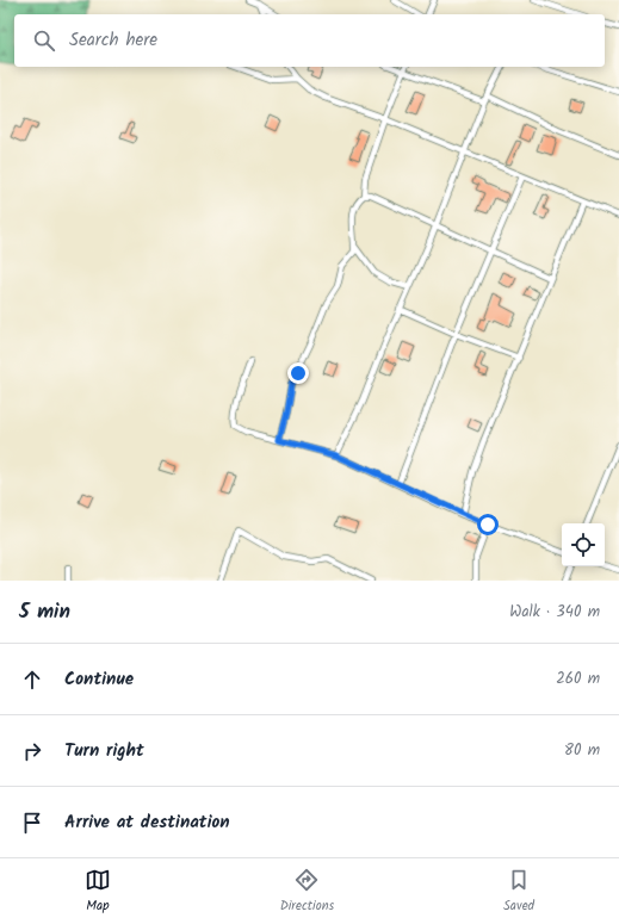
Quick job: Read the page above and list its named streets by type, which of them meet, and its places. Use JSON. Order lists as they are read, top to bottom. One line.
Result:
{"page":{"search":"Search here","heading":["5 min","Walk · 340 m"],"list":[["Continue","260 m"],["Turn right","80 m"],"Arrive at destination"],"nav":["Map","Directions","Saved"]}}
